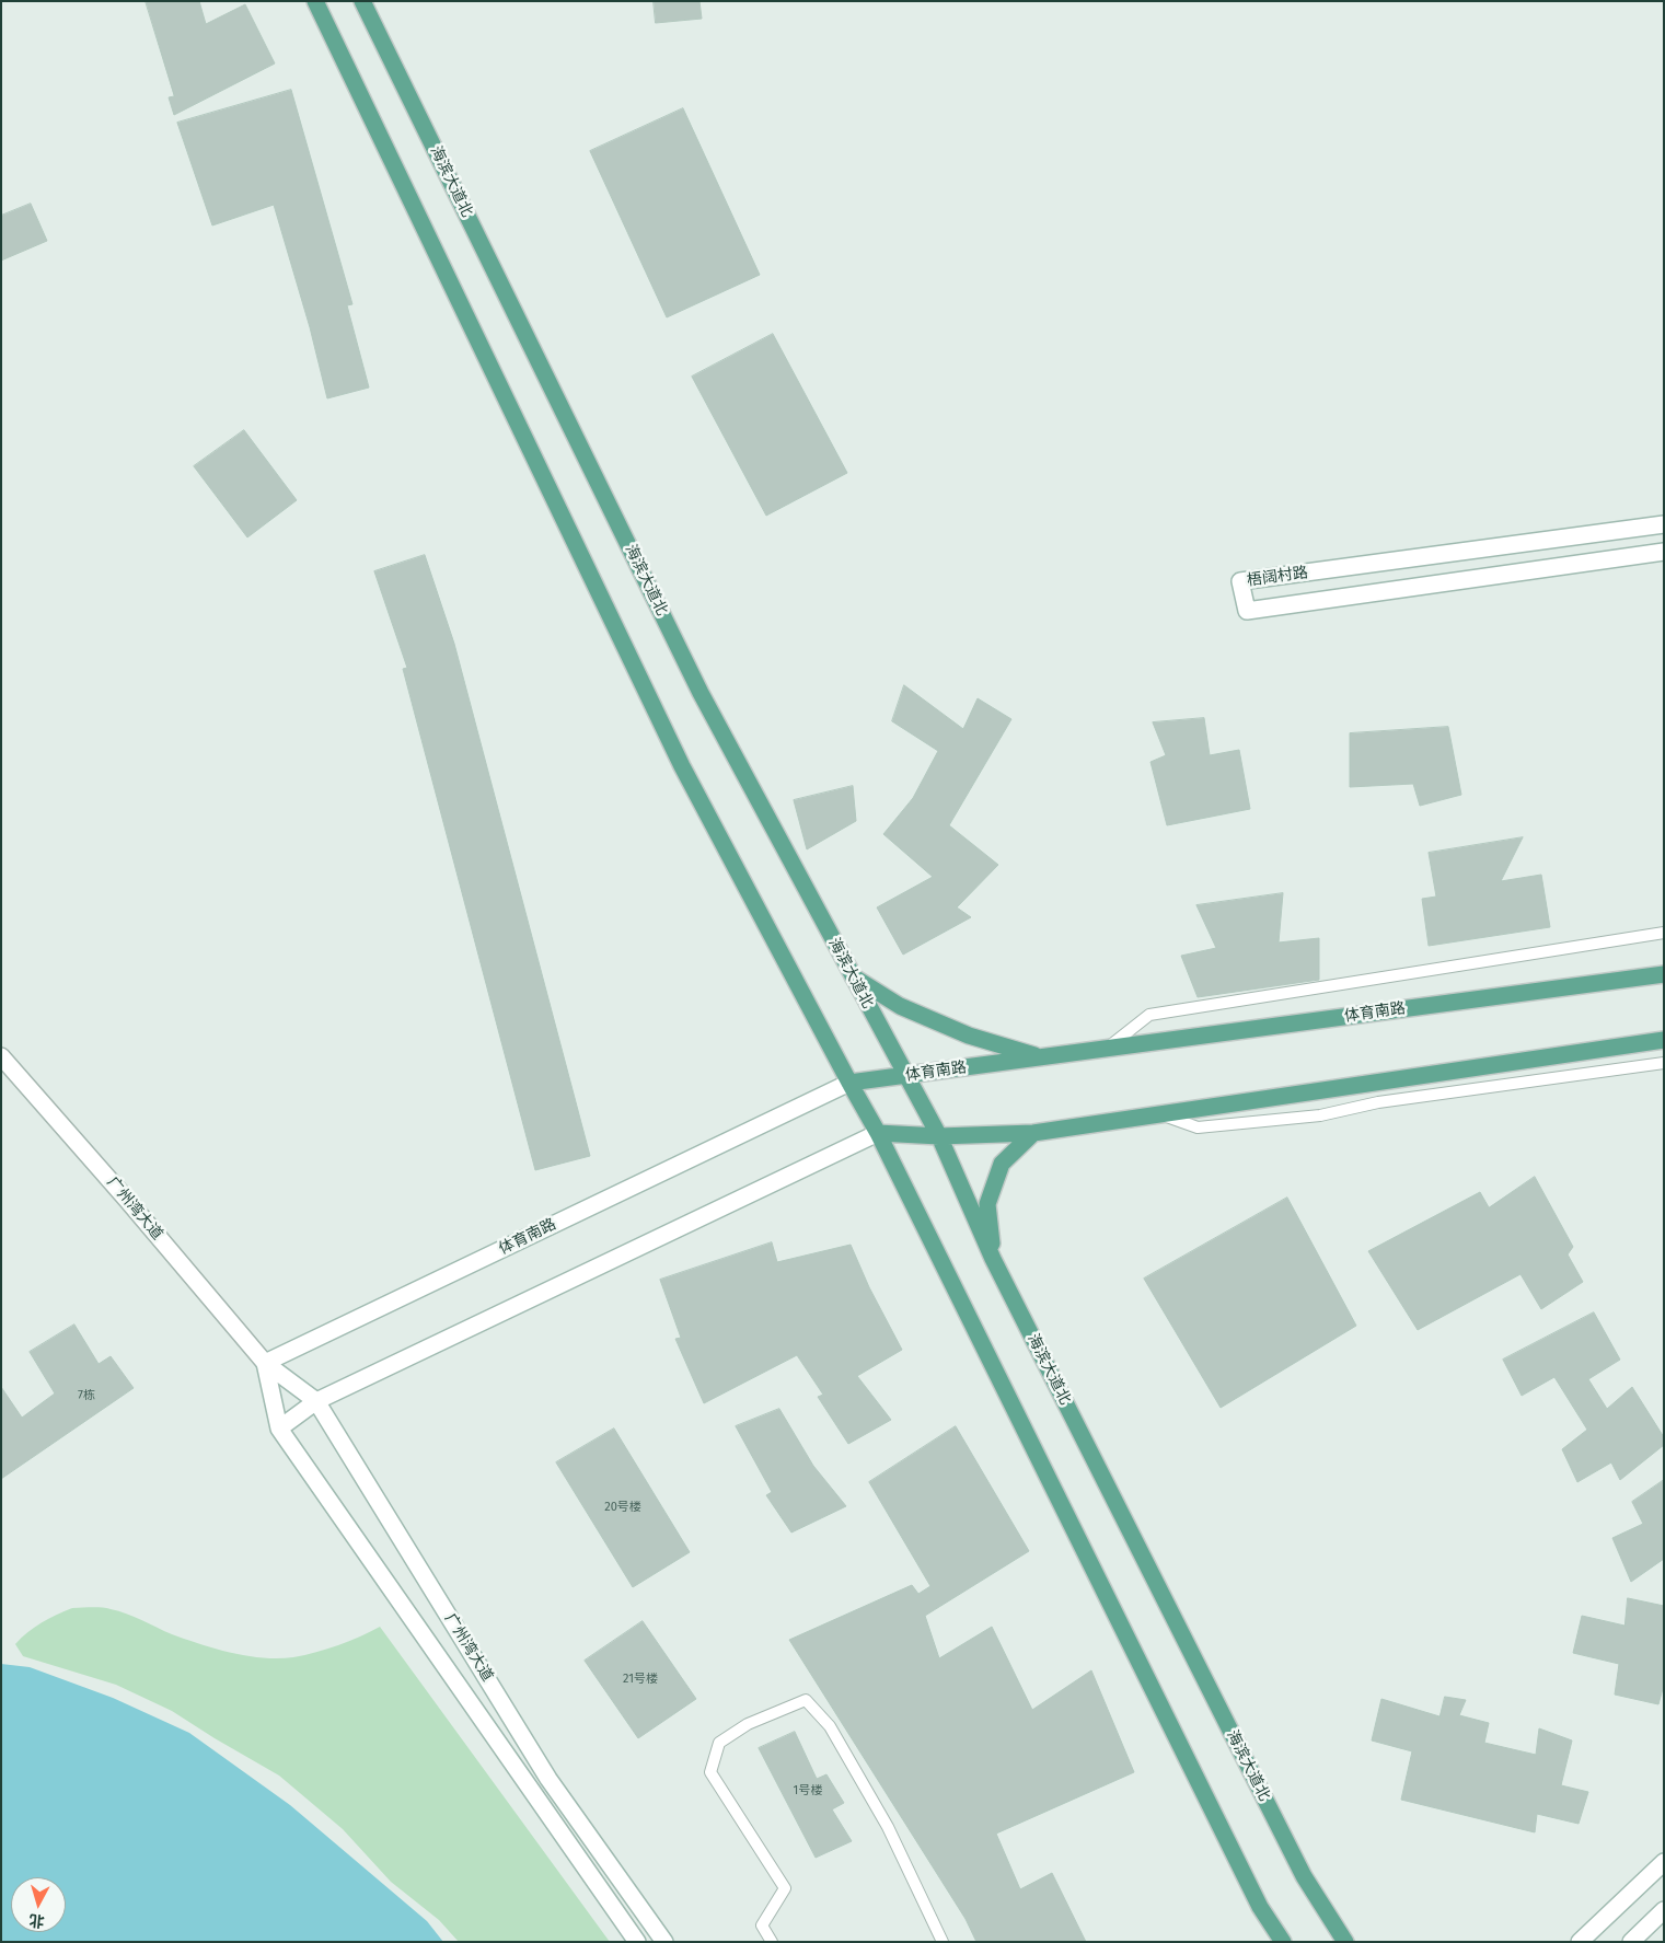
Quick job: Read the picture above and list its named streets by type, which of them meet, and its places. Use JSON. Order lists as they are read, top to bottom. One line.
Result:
{"streets":{"main road":["海滨大道北","体育南路"],"street":["梧阔村路","广州湾大道"]},"crossings":[["海滨大道北","体育南路"],["体育南路","广州湾大道"]],"house_numbers":["7栋","20号楼","21号楼","1号楼"],"north":"bottom"}
